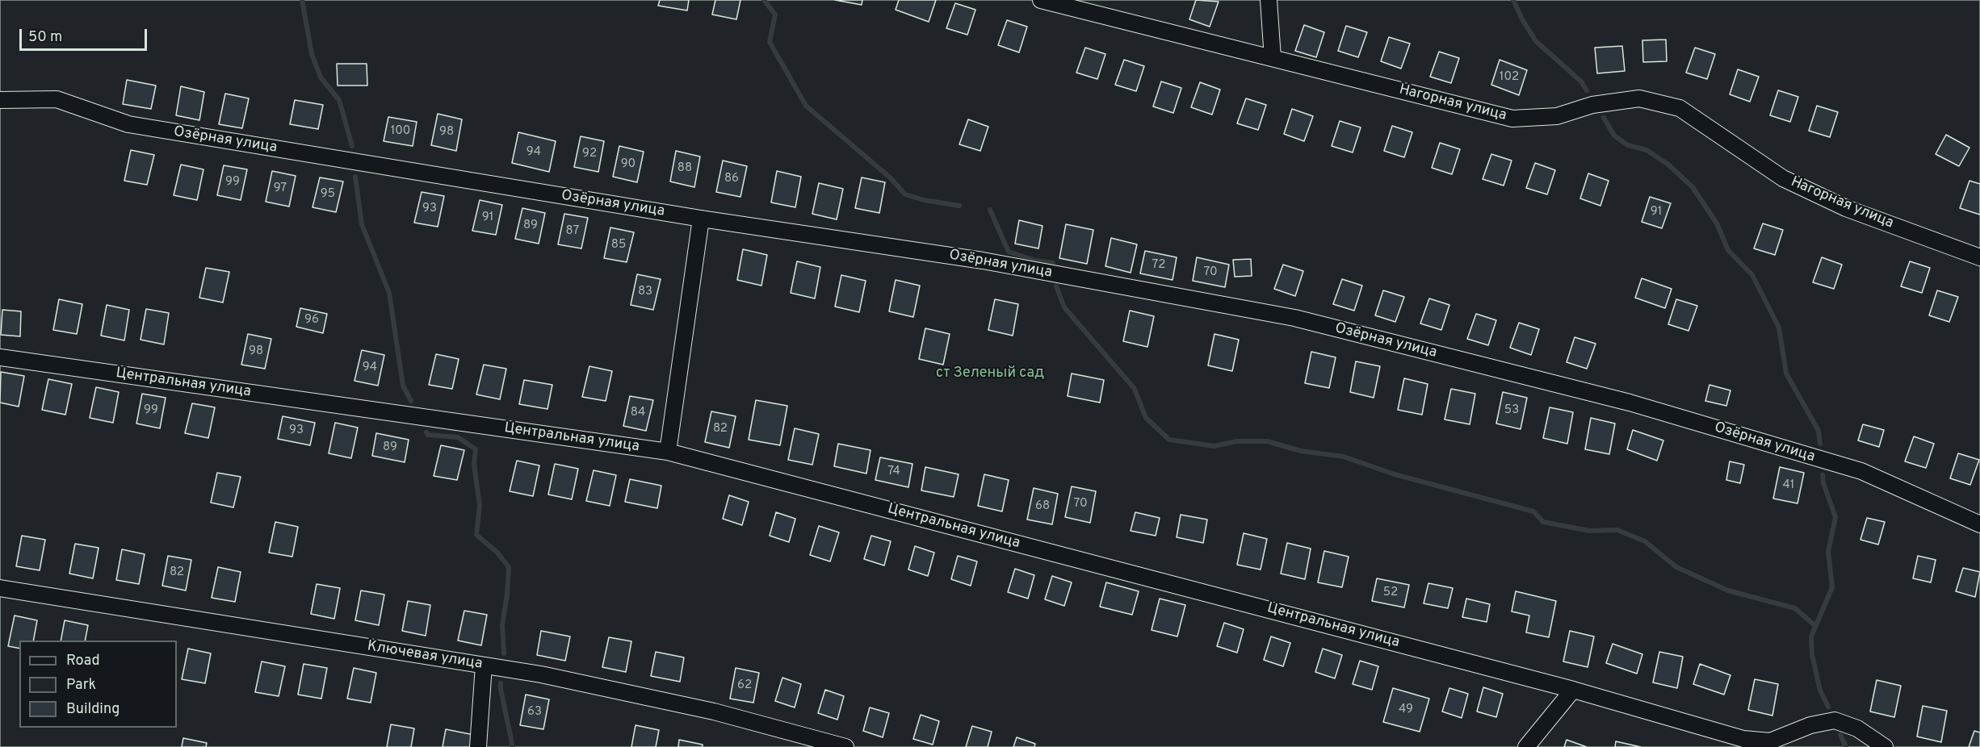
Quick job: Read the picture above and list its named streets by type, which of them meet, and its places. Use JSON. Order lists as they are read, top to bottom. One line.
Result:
{"streets":{"street":["Нагорная улица","Озёрная улица","Центральная улица","Ключевая улица"]},"parks":["ст Зеленый сад"],"house_numbers":["102","100","98","94","92","90","88","86","99","97","95","93","91","91","89","87","85","72","70","83","96","98","94","99","53","84","82","93","89","74","41","70","68","82","52","62","49","63"],"legend":["Road","Park","Building"],"scale_bar":"50 m"}
